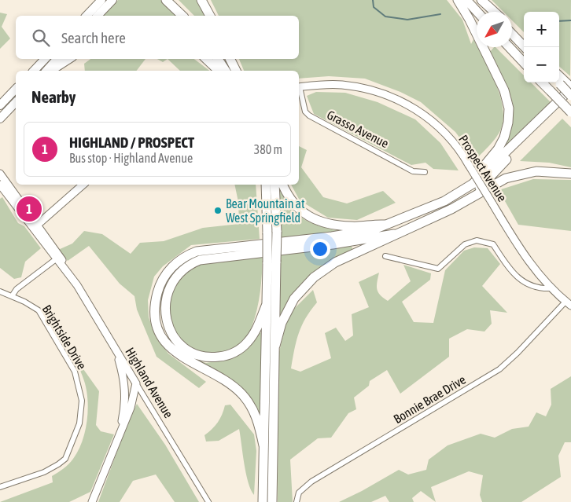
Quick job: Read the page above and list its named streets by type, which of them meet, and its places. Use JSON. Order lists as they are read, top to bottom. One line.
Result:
{"streets":{"main road":["Prospect Avenue","Highland Avenue"],"street":["Grasso Avenue","Brightside Drive","Bonnie Brae Drive"]},"crossings":[["Prospect Avenue","Bonnie Brae Drive"]],"places":["Bear Mountain at West Springfield"],"north":"bottom left","page":{"map_buttons":["+","−"],"search":"Search here","heading":"Nearby","list":[{"mark":"1","name":"HIGHLAND / PROSPECT","note":"Bus stop · Highland Avenue","value":"380 m"}],"pins":"1"}}
